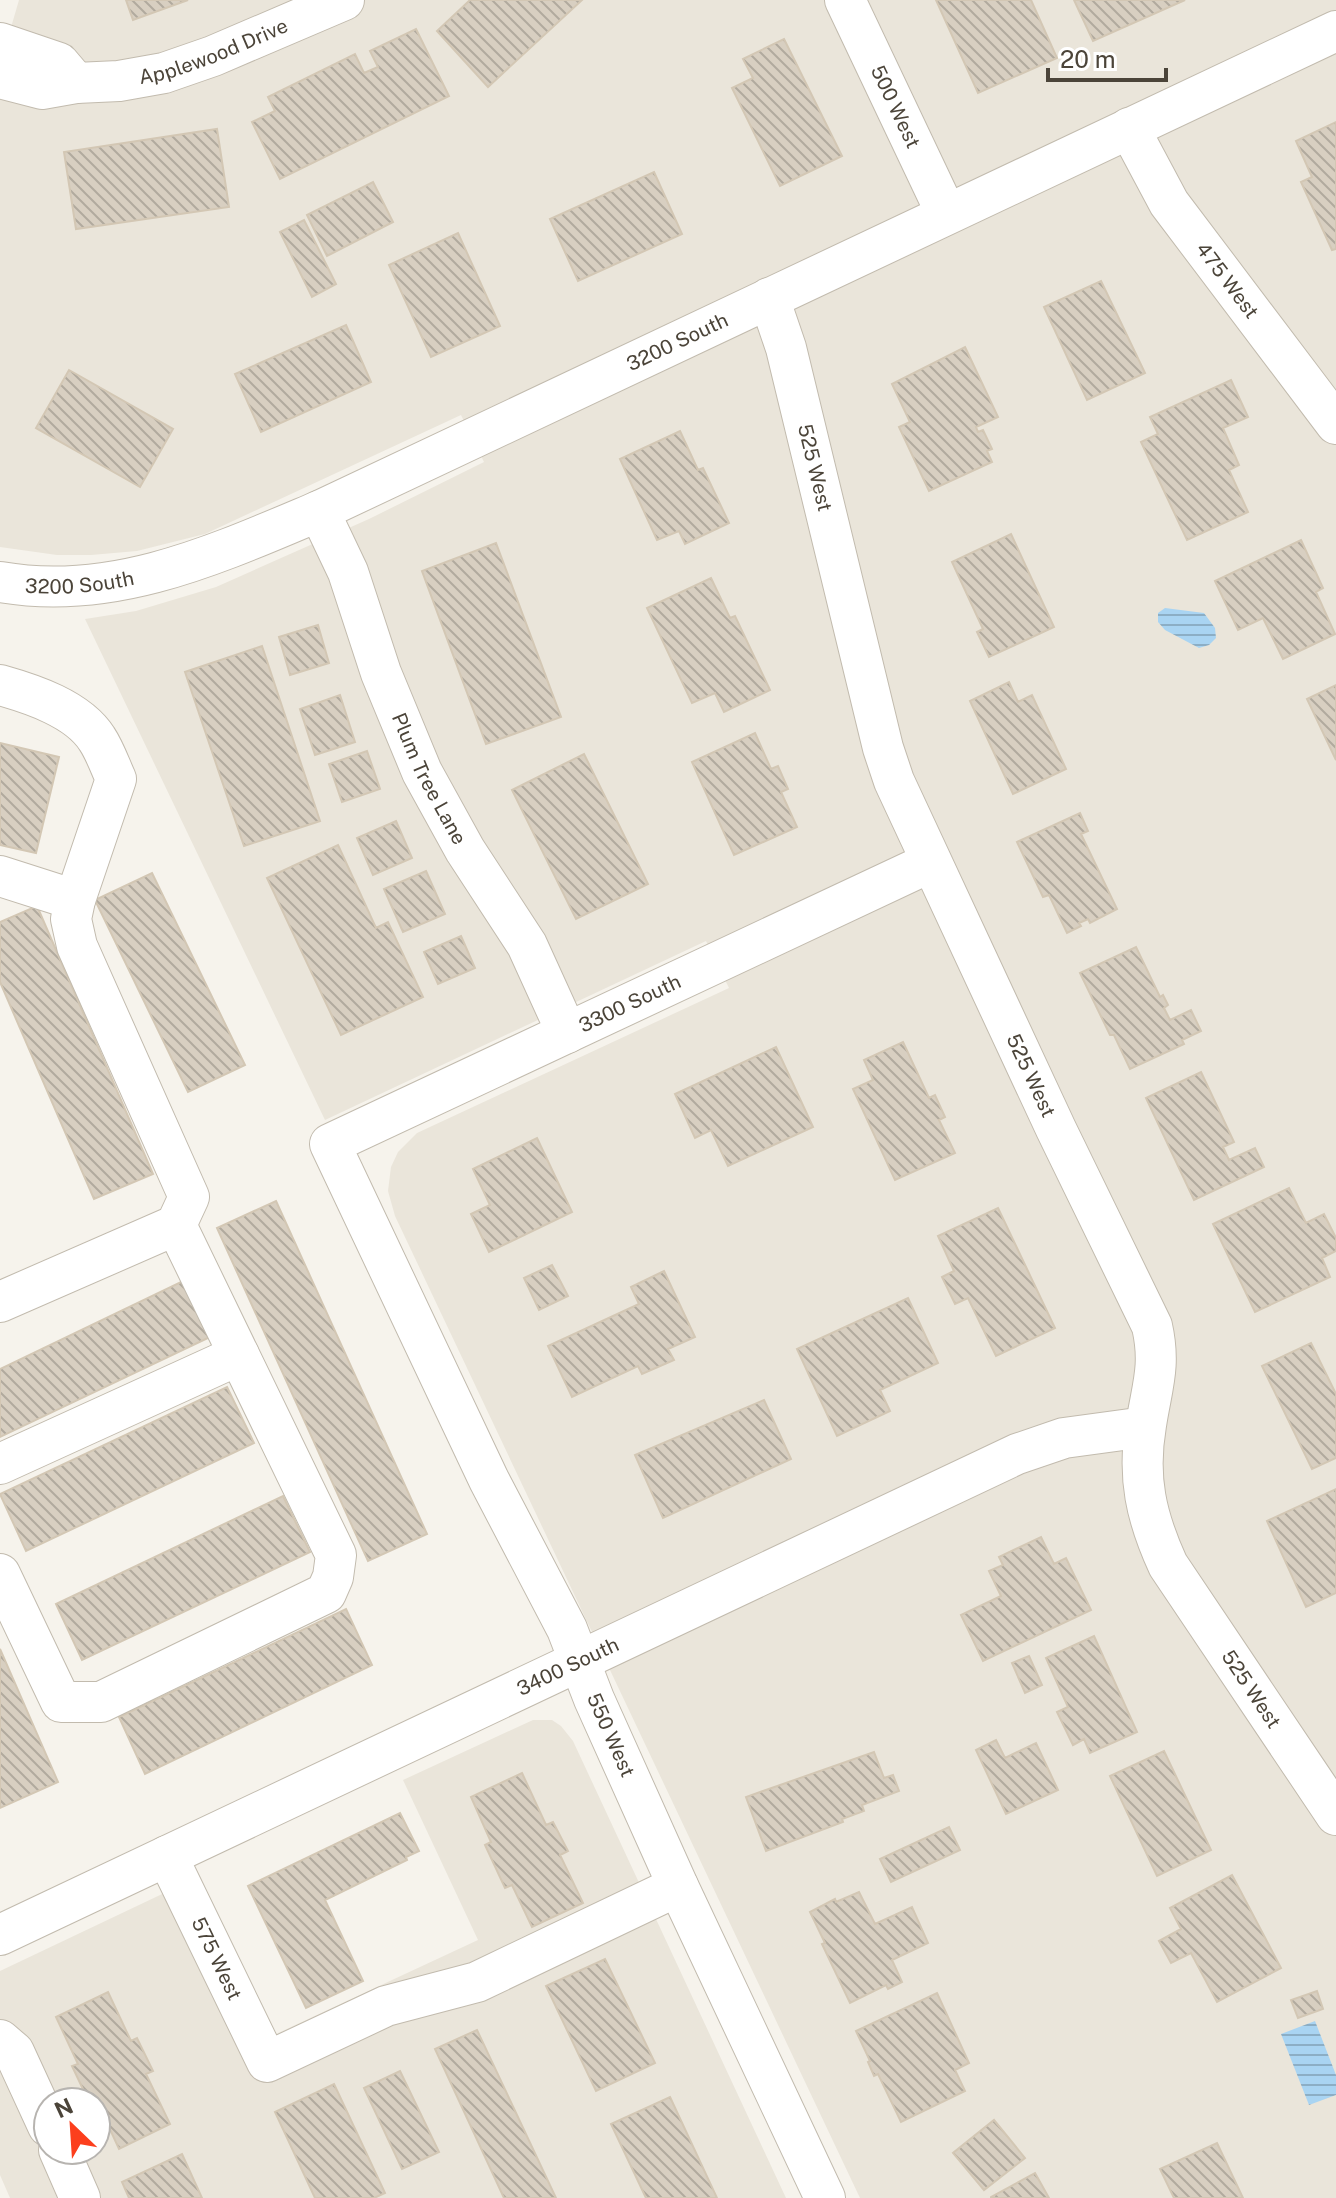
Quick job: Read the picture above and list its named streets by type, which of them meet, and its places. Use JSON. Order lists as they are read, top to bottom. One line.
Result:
{"streets":{"street":["Applewood Drive","500 West","475 West","3200 South","525 West","Plum Tree Lane","3300 South","3400 South","550 West","575 West"]},"crossings":[["500 West","3200 South"],["475 West","3200 South"],["3200 South","525 West"],["3200 South","Plum Tree Lane"],["525 West","3300 South"],["525 West","3400 South"],["Plum Tree Lane","3300 South"],["3300 South","550 West"],["3400 South","550 West"],["3400 South","575 West"],["550 West","575 West"]],"scale_bar":"20 m","north":"top left"}
